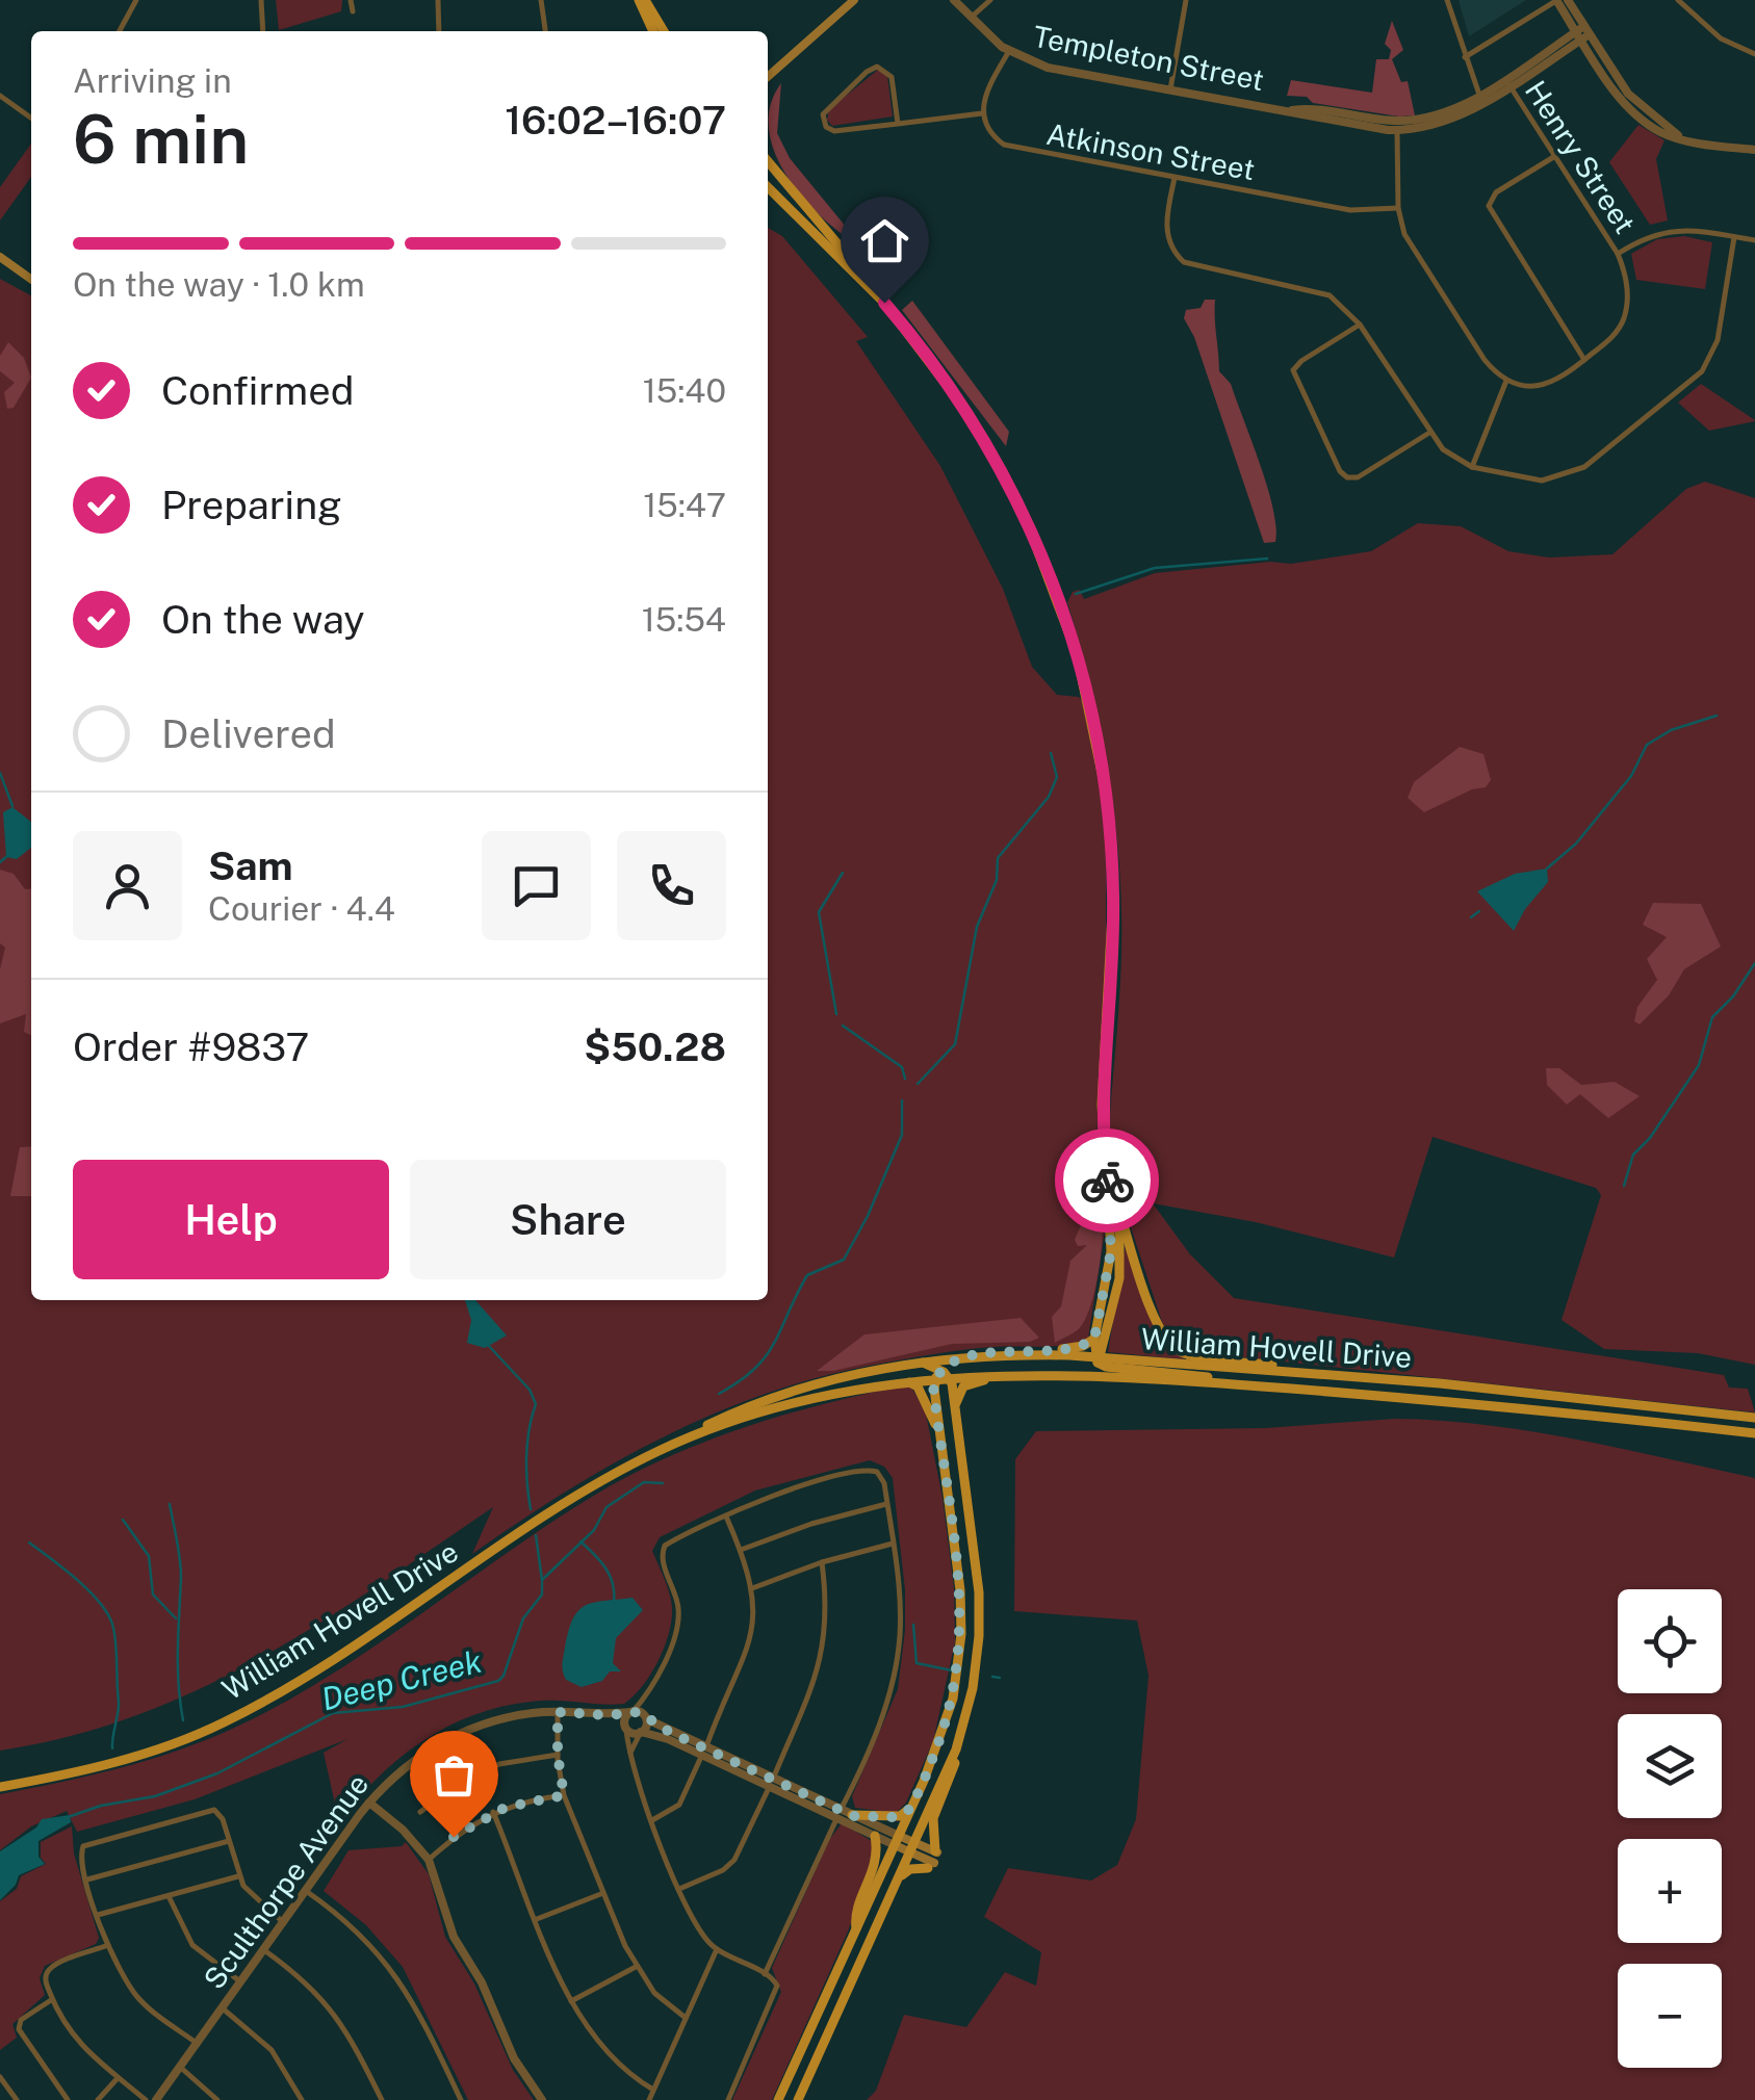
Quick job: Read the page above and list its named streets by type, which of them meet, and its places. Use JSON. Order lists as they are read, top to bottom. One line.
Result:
{"streets":{"main road":["William Hovell Drive"],"street":["Templeton Street","Atkinson Street","Henry Street","Sculthorpe Avenue"]},"crossings":[["Templeton Street","Henry Street"]],"water":["Deep Creek"],"page":{"heading":["6 min","Arriving in","16:02–16:07"],"panel":["Sam","Courier · 4.4","Order #9837","$50.28"],"bar":"On the way · 1.0 km","list":[["Confirmed","15:40"],["Preparing","15:47"],["On the way","15:54"],"Delivered"],"buttons":["Help","Share"],"map_buttons":["+","−"]}}
